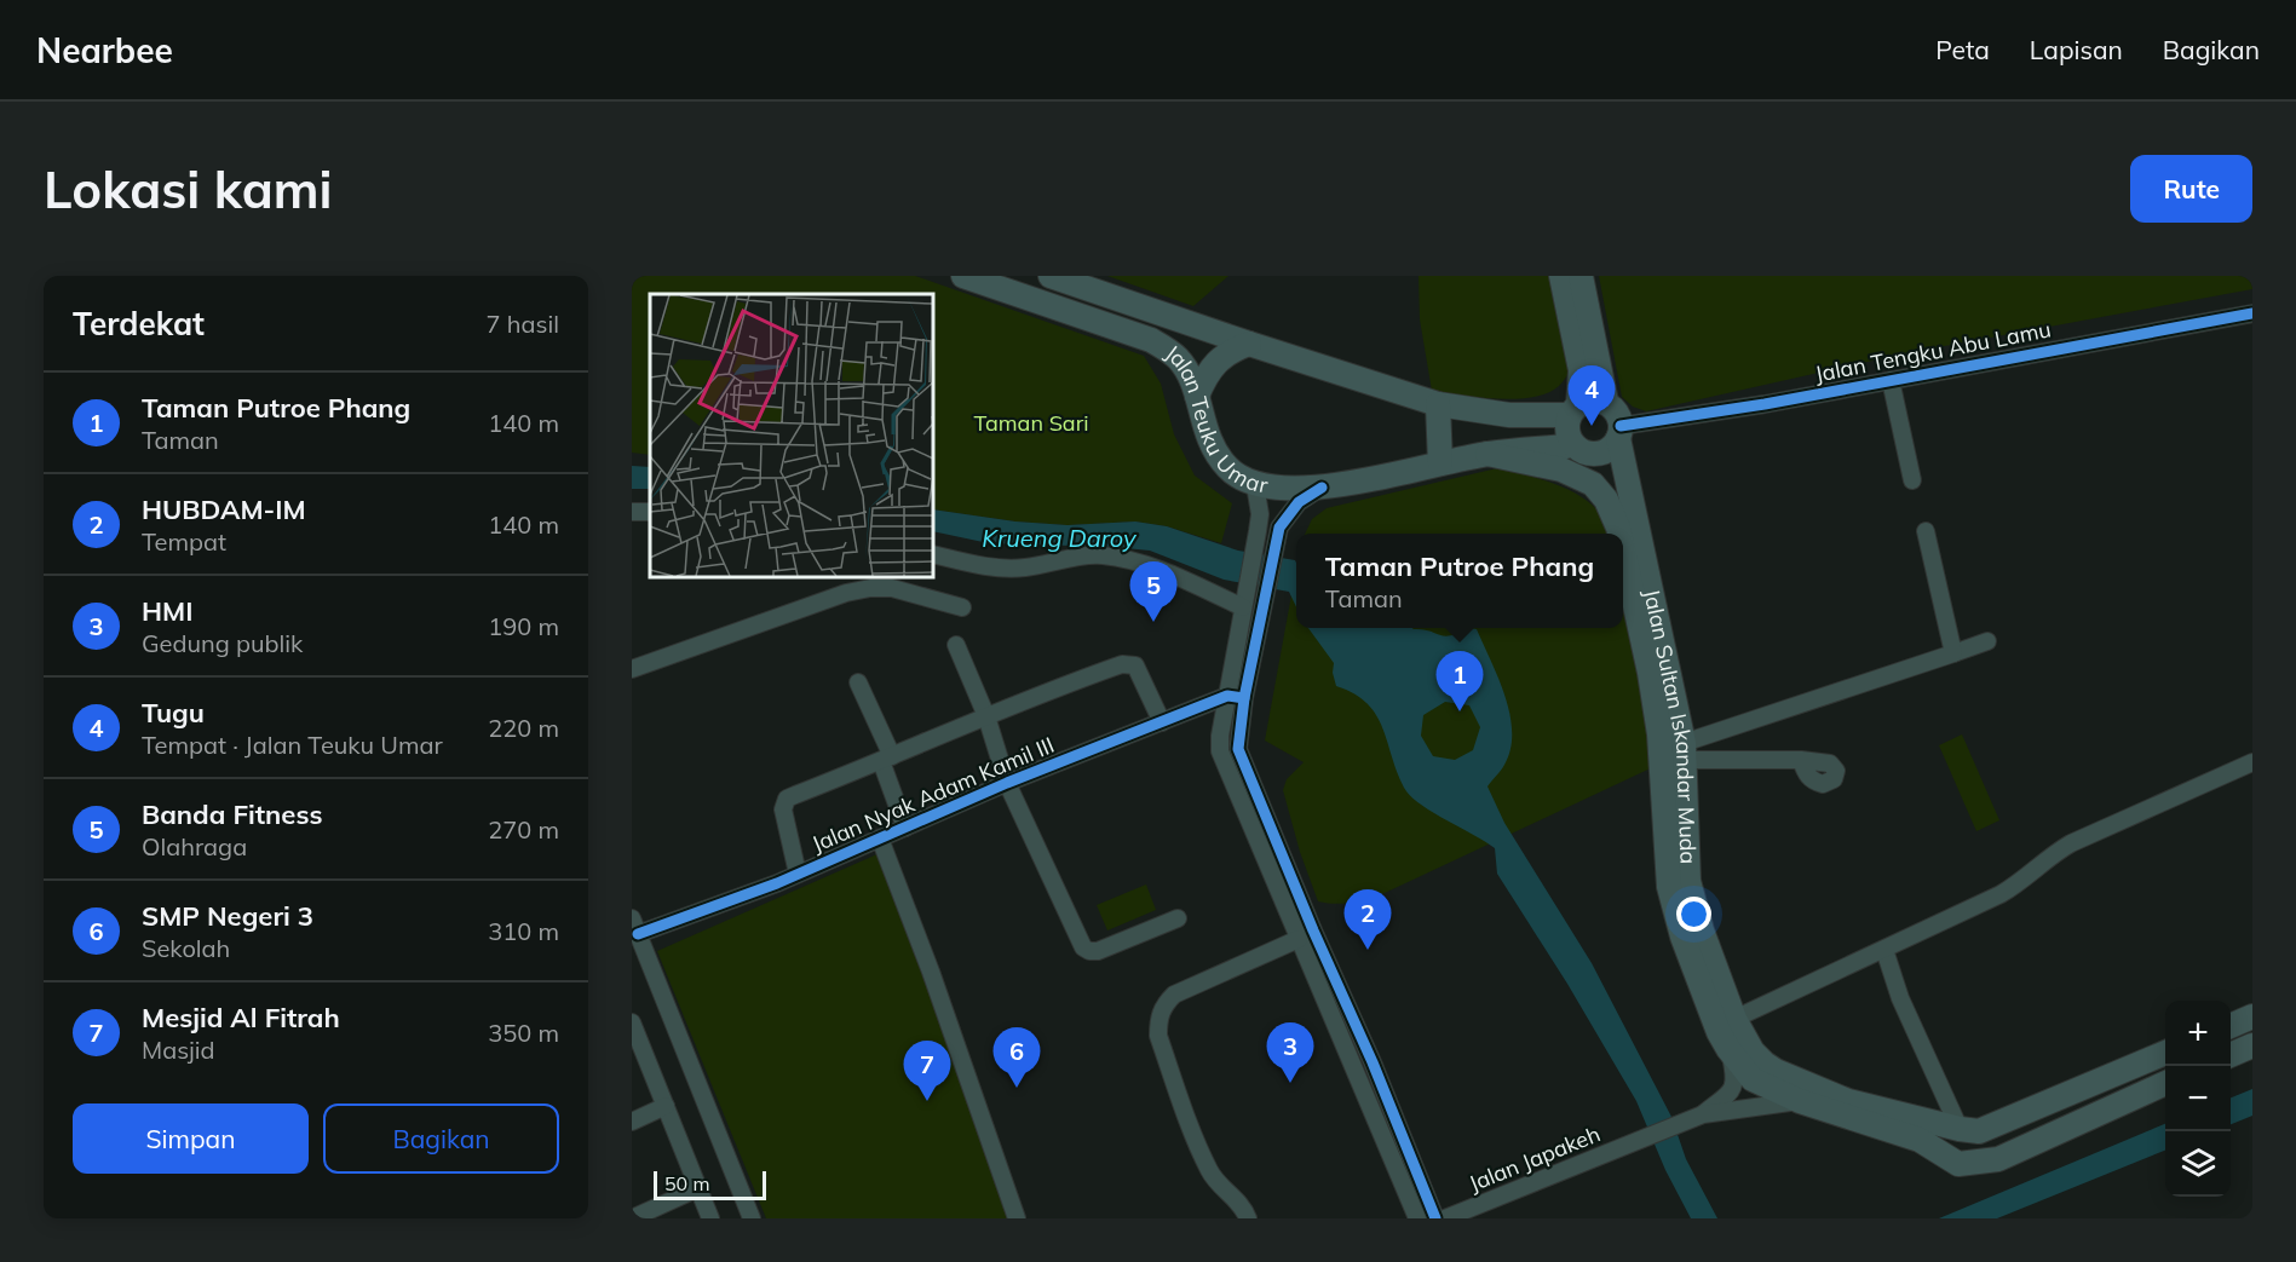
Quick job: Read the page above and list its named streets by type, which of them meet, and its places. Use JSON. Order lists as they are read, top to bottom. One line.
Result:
{"streets":{"highway":["Jalan Teuku Umar","Jalan Sultan Iskandar Muda"],"street":["Jalan Tengku Abu Lamu","Jalan Nyak Adam Kamil III","Jalan Japakeh"]},"crossings":[["Jalan Tengku Abu Lamu","Jalan Teuku Umar"],["Jalan Tengku Abu Lamu","Jalan Sultan Iskandar Muda"],["Jalan Teuku Umar","Jalan Sultan Iskandar Muda"]],"water":["Krueng Daroy"],"parks":["Taman Sari"],"scale_bar":"50 m","page":{"header":"Nearbee","nav":["Peta","Lapisan","Bagikan"],"buttons":["Rute",["Simpan","Bagikan"]],"title":"Lokasi kami","heading":["Terdekat","7 hasil"],"pins":["4","5","1","2","3","6","7"],"list":[{"mark":"1","name":"Taman Putroe Phang","note":"Taman","value":"140 m"},{"mark":"2","name":"HUBDAM-IM","note":"Tempat","value":"140 m"},{"mark":"3","name":"HMI","note":"Gedung publik","value":"190 m"},{"mark":"4","name":"Tugu","note":"Tempat · Jalan Teuku Umar","value":"220 m"},{"mark":"5","name":"Banda Fitness","note":"Olahraga","value":"270 m"},{"mark":"6","name":"SMP Negeri 3","note":"Sekolah","value":"310 m"},{"mark":"7","name":"Mesjid Al Fitrah","note":"Masjid","value":"350 m"}],"popup":["Taman Putroe Phang","Taman"],"map_buttons":["+","−"],"scale":"50 m"}}
